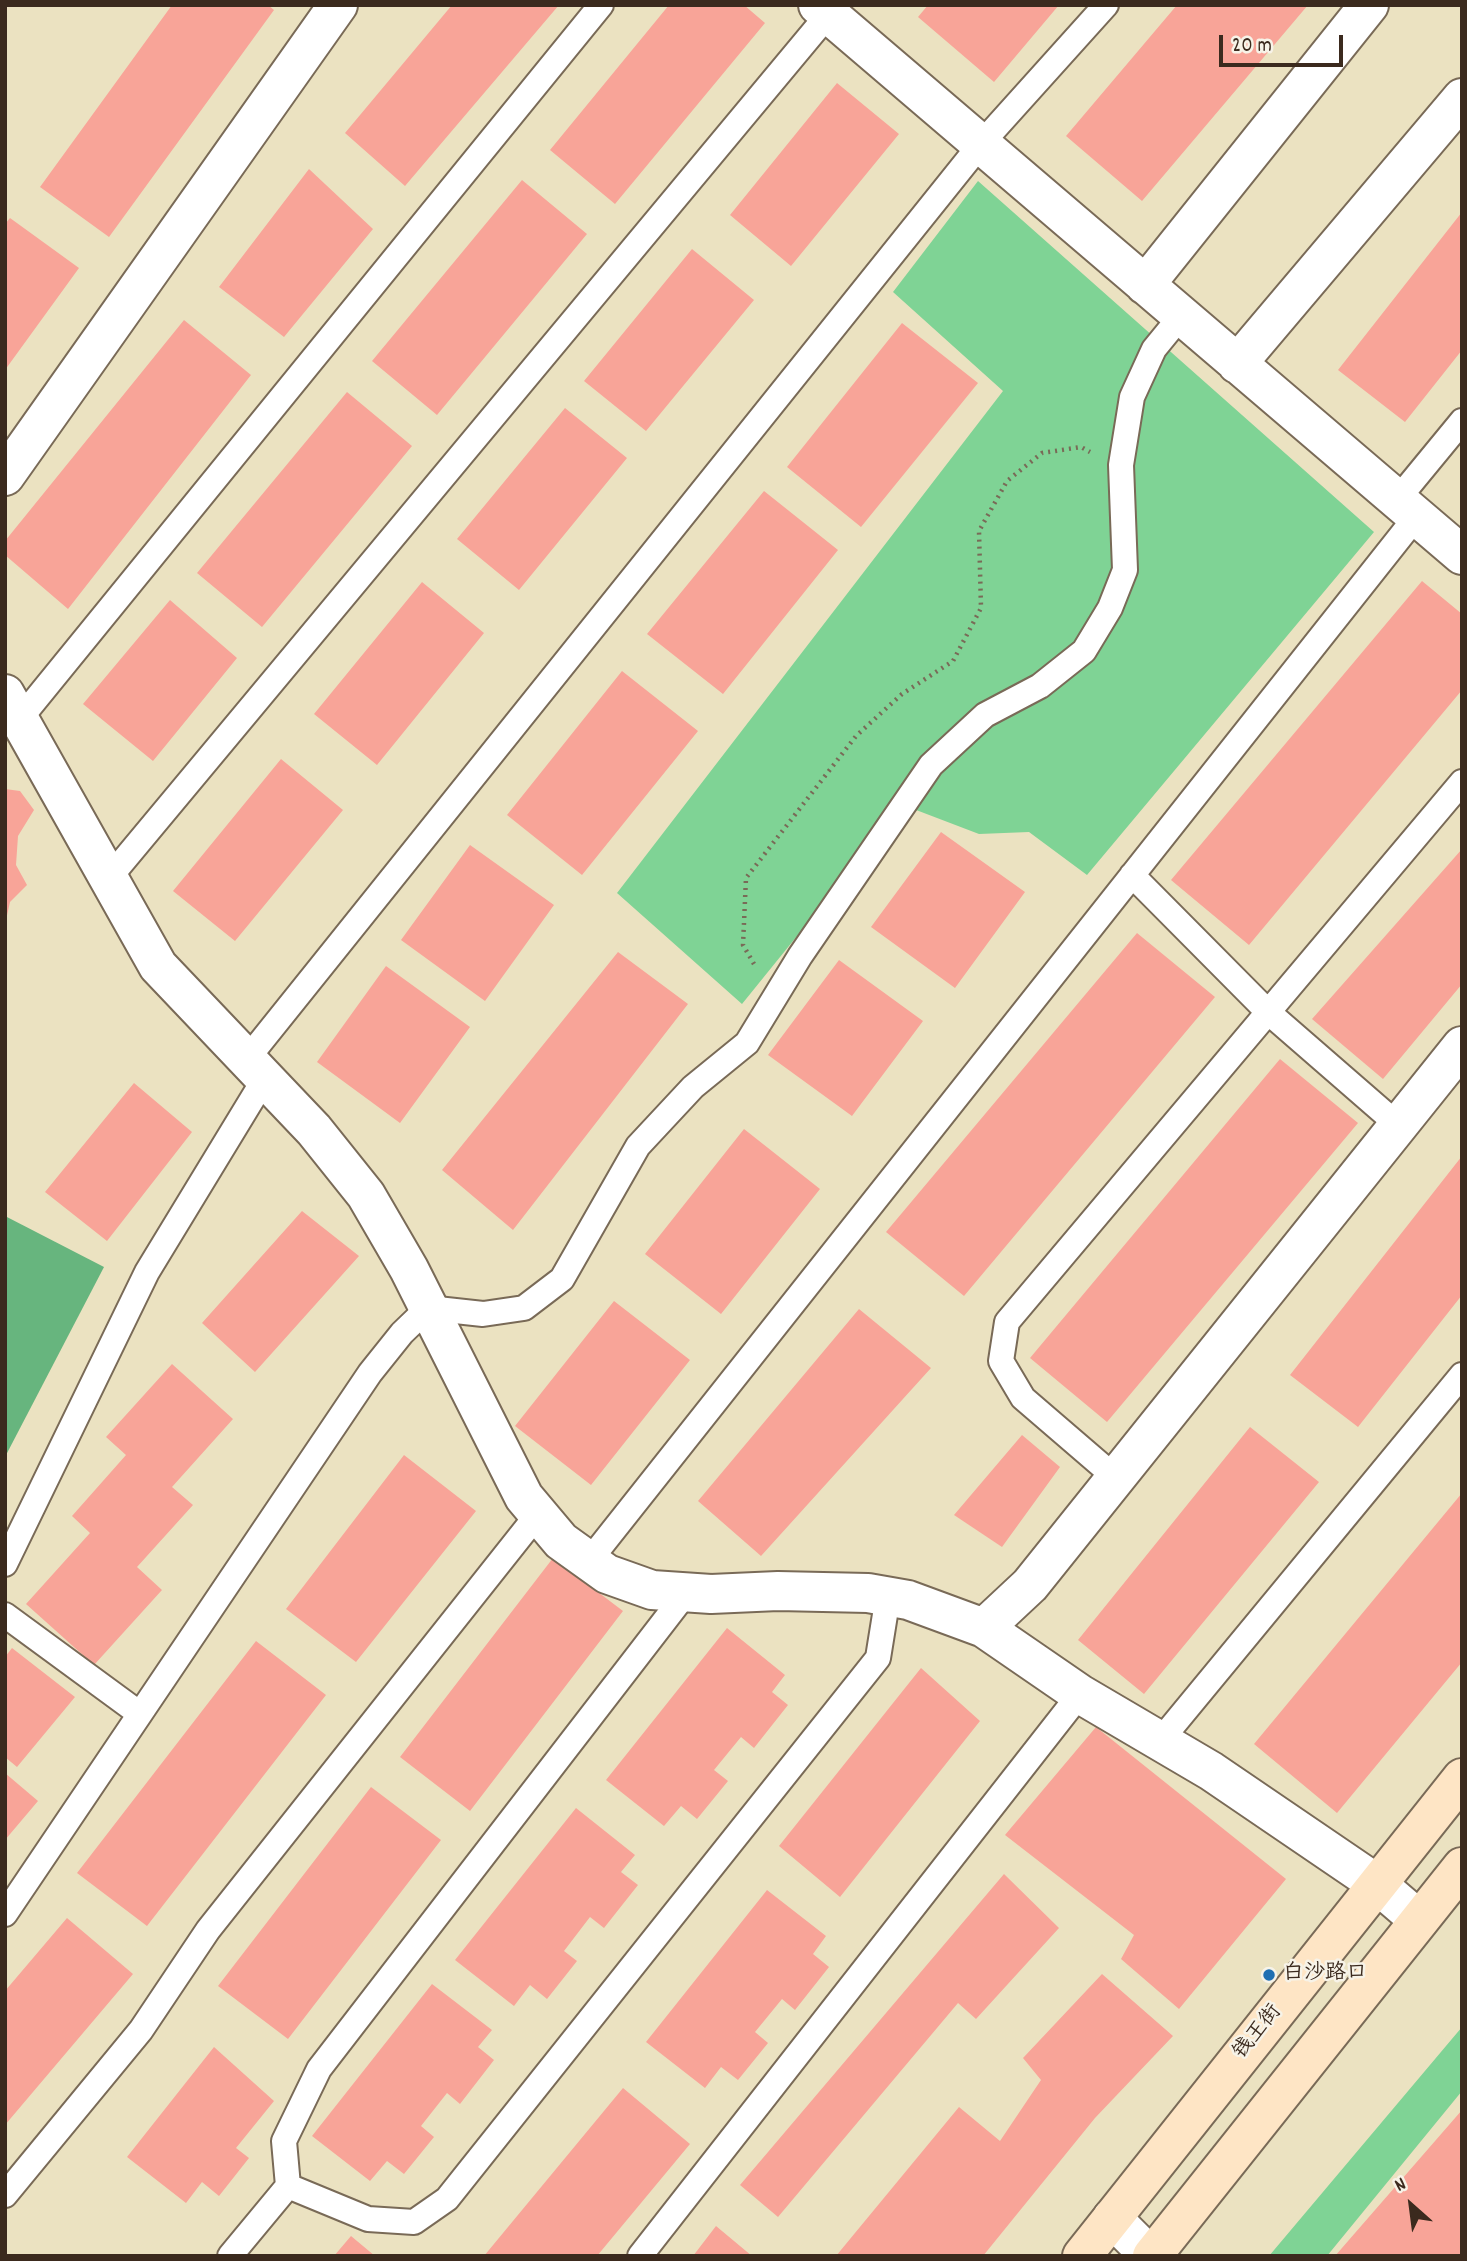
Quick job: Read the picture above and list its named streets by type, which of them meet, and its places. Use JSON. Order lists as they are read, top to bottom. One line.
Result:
{"streets":{"main road":["钱王街"]},"places":["白沙路口"],"scale_bar":"20 m","north":"top left"}
